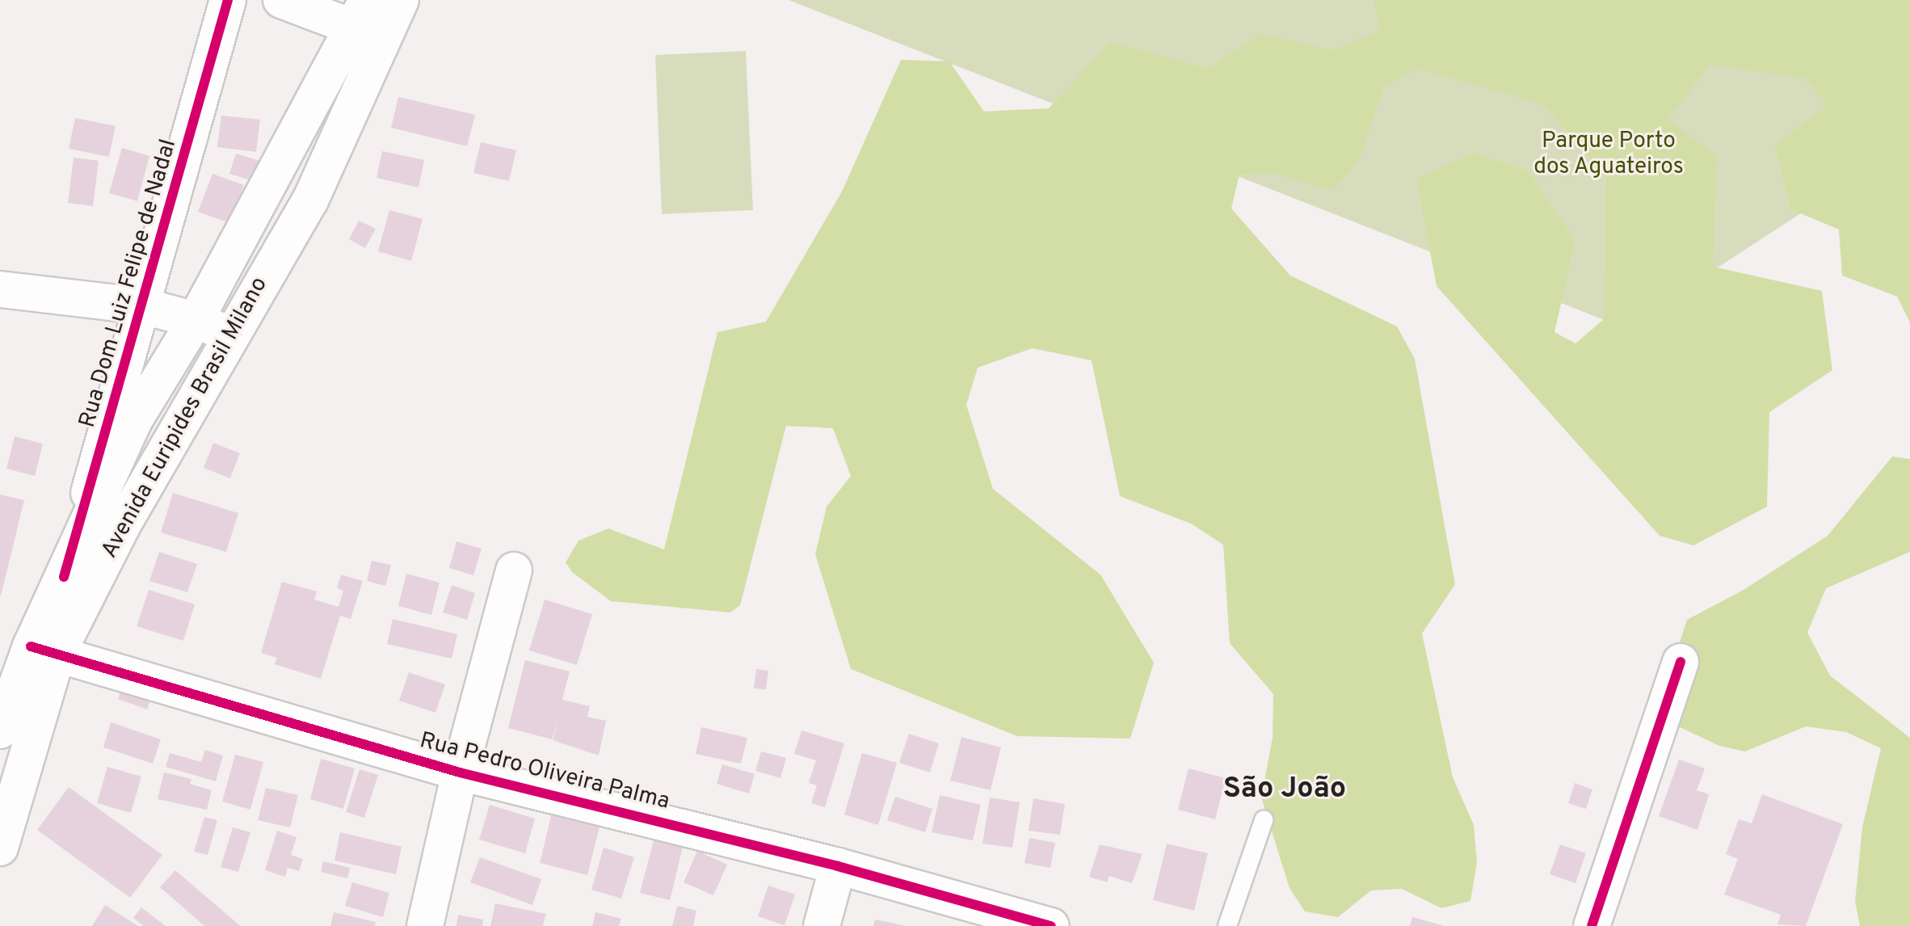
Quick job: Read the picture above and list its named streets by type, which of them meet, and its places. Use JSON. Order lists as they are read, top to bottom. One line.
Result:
{"streets":{"street":["Rua Dom Luiz Felipe de Nadal","Avenida Euripides Brasil Milano","Rua Pedro Oliveira Palma"]},"crossings":[["Rua Dom Luiz Felipe de Nadal","Avenida Euripides Brasil Milano"],["Avenida Euripides Brasil Milano","Rua Pedro Oliveira Palma"]],"districts":["São João"],"parks":["Parque Porto dos Aguateiros"]}
